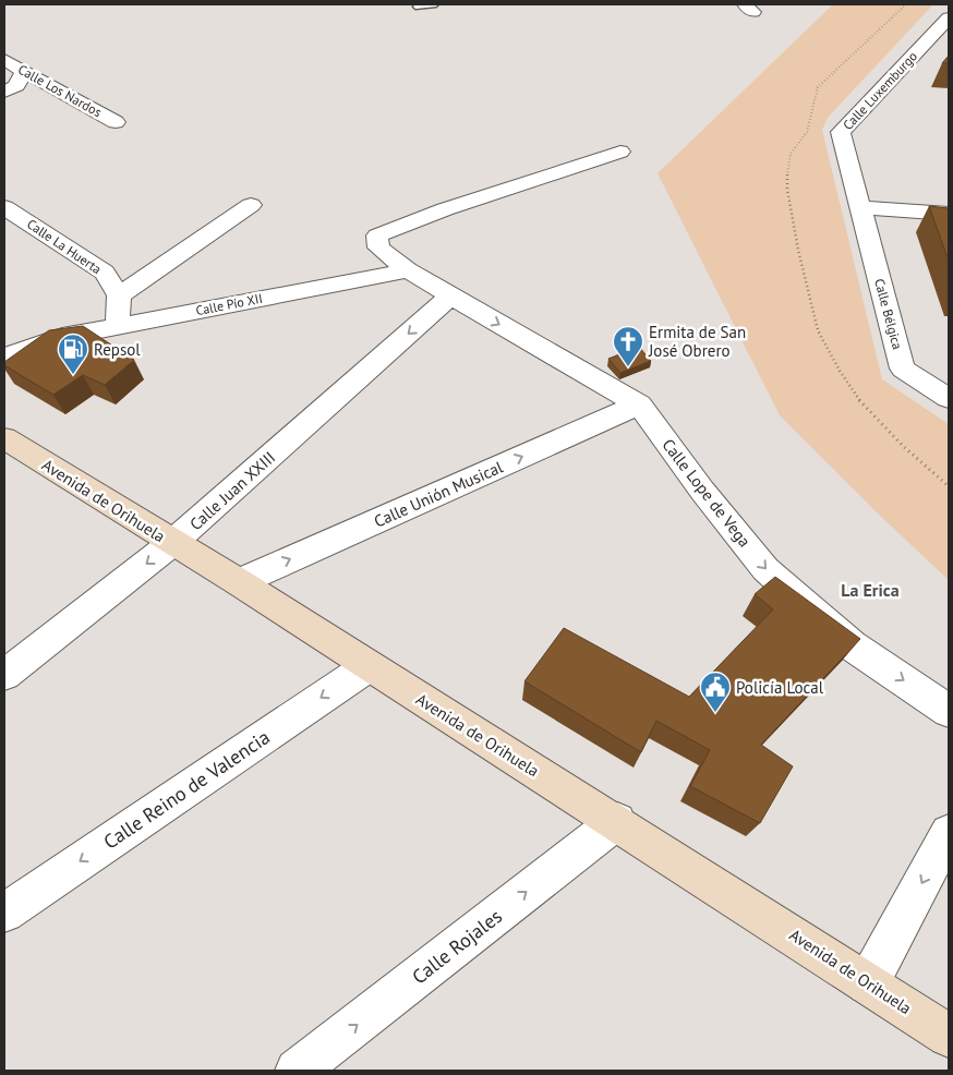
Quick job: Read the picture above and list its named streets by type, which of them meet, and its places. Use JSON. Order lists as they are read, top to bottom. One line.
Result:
{"streets":{"main road":["Avenida de Orihuela"],"street":["Calle Los Nardos","Calle Luxemburgo","Calle La Huerta","Calle Pío XII","Calle Bélgica","Calle Juan XXIII","Calle Lope de Vega","Calle Unión Musical","Calle Reino de Valencia","Calle Rojales"]},"crossings":[["Calle Luxemburgo","Calle Bélgica"],["Calle Juan XXIII","Calle Lope de Vega"],["Calle Juan XXIII","Avenida de Orihuela"],["Calle Lope de Vega","Calle Unión Musical"],["Calle Unión Musical","Avenida de Orihuela"],["Avenida de Orihuela","Calle Reino de Valencia"],["Avenida de Orihuela","Calle Rojales"]],"one_way":["Calle Juan XXIII","Calle Lope de Vega","Calle Unión Musical","Calle Reino de Valencia","Calle Rojales"],"districts":["La Erica"],"places":{"church":["Ermita de San José Obrero"],"fuel station":["Repsol"],"public building":["Policía Local"]}}
